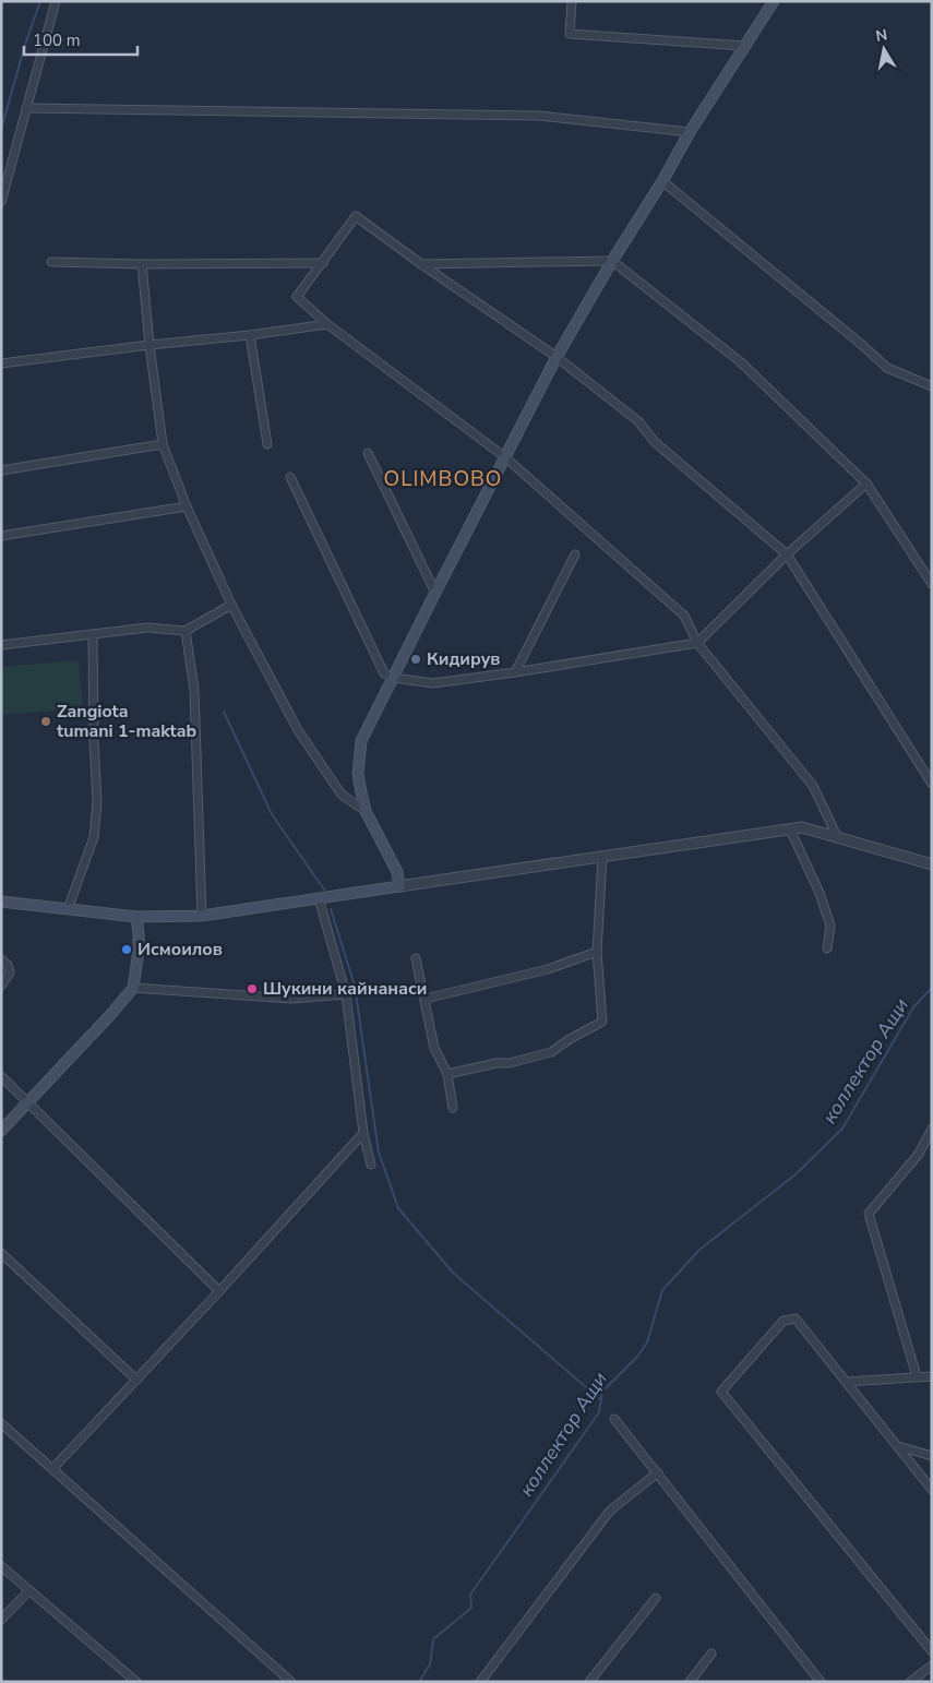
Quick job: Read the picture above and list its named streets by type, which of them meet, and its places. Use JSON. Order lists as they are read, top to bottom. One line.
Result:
{"districts":["OLIMBOBO"],"water":["коллектор Ащи"],"places":["Кидирув","Zangiota tumani 1-maktab","Исмоилов","Шукини кайнанаси"],"scale_bar":"100 m","north":"top"}
